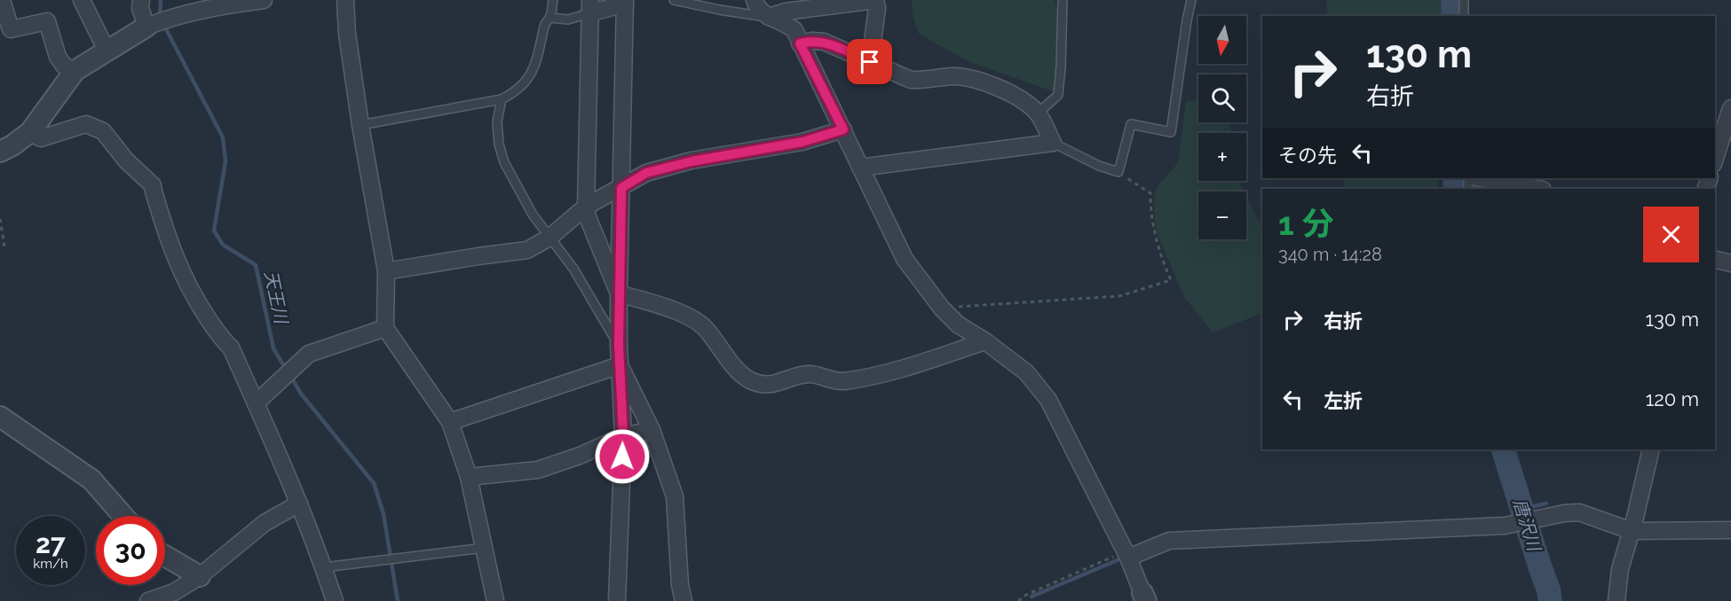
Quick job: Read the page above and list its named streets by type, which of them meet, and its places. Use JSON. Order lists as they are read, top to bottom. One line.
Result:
{"water":["天王川","唐沢川"],"north":"bottom","page":{"map_buttons":["+","−"],"turn":["130 m","右折"],"then":"その先","heading":["1 分","340 m · 14:28"],"list":[{"name":"右折","value":"130 m"},{"name":"左折","value":"120 m"}],"speed":"27 km/h","limit":"30"}}
